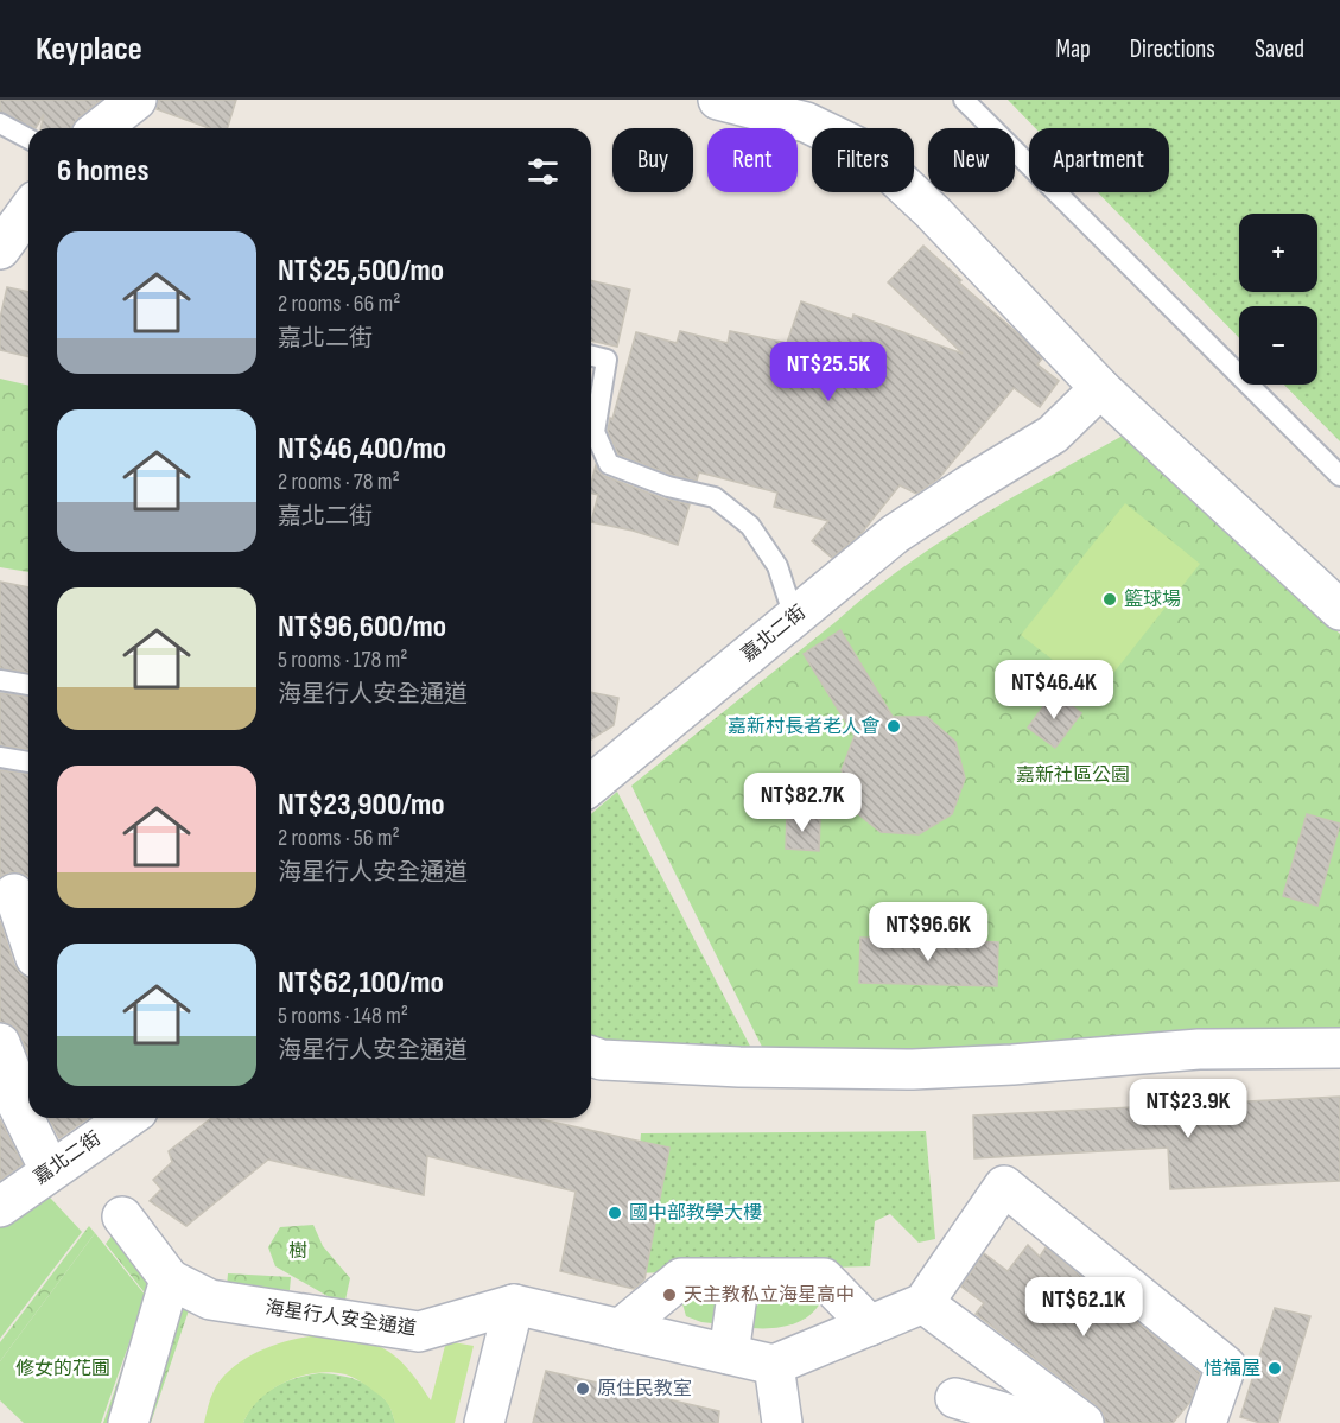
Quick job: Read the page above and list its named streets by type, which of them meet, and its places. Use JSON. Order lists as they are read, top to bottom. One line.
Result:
{"streets":{"street":["嘉北二街","海星行人安全通道"]},"parks":["嘉新社區公園","樹","修女的花圃"],"places":["籃球場","嘉新村長者老人會","國中部教學大樓","天主教私立海星高中","惜福屋","原住民教室"],"page":{"header":"Keyplace","nav":["Map","Directions","Saved"],"chip":["Buy","Rent","Filters","New","Apartment"],"heading":"6 homes","map_buttons":["+","−"],"list":[{"name":"NT$25,500/mo","note":"2 rooms · 66 m² · 嘉北二街"},{"name":"NT$46,400/mo","note":"2 rooms · 78 m² · 嘉北二街"},{"name":"NT$96,600/mo","note":"5 rooms · 178 m² · 海星行人安全通道"},{"name":"NT$23,900/mo","note":"2 rooms · 56 m² · 海星行人安全通道"},{"name":"NT$62,100/mo","note":"5 rooms · 148 m² · 海星行人安全通道"}],"price":["NT$25.5K","NT$46.4K","NT$82.7K","NT$96.6K","NT$23.9K","NT$62.1K"]}}
